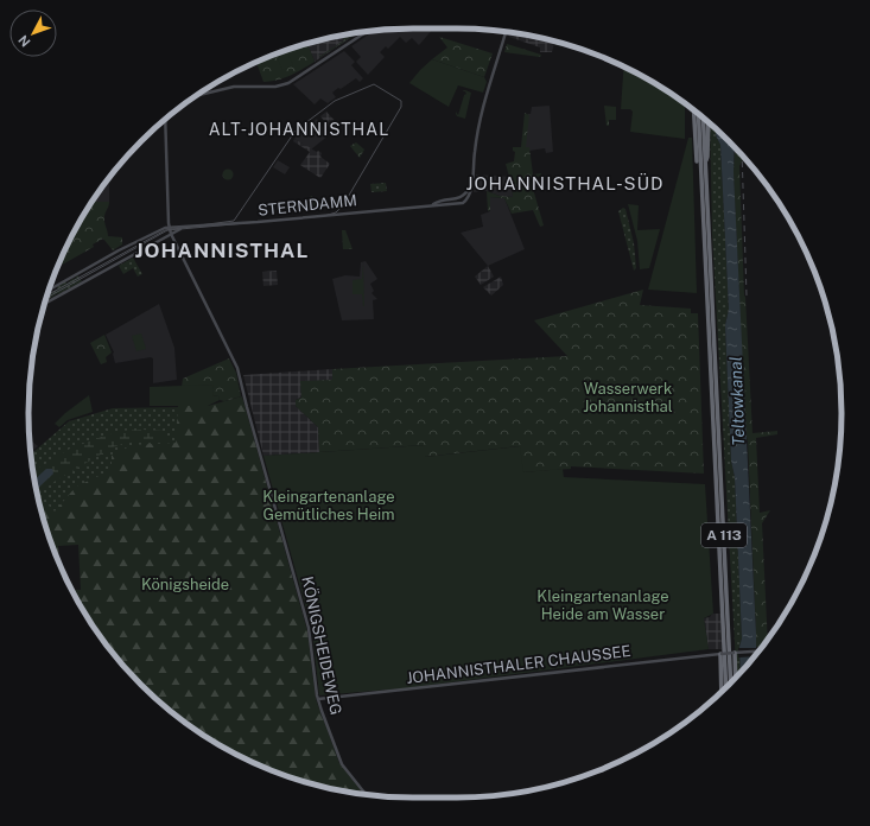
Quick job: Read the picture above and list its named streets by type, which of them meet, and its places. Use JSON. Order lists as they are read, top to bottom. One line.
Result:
{"streets":{"highway":["A 113"],"street":["STERNDAMM","KÖNIGSHEIDEWEG","JOHANNISTHALER CHAUSSEE"]},"crossings":[["STERNDAMM","KÖNIGSHEIDEWEG"],["KÖNIGSHEIDEWEG","JOHANNISTHALER CHAUSSEE"]],"districts":["ALT-JOHANNISTHAL","JOHANNISTHAL-SÜD","JOHANNISTHAL"],"water":["Teltowkanal"],"parks":["Wasserwerk Johannisthal","Kleingartenanlage Gemütliches Heim","Königsheide","Kleingartenanlage Heide am Wasser"],"north":"bottom left"}
